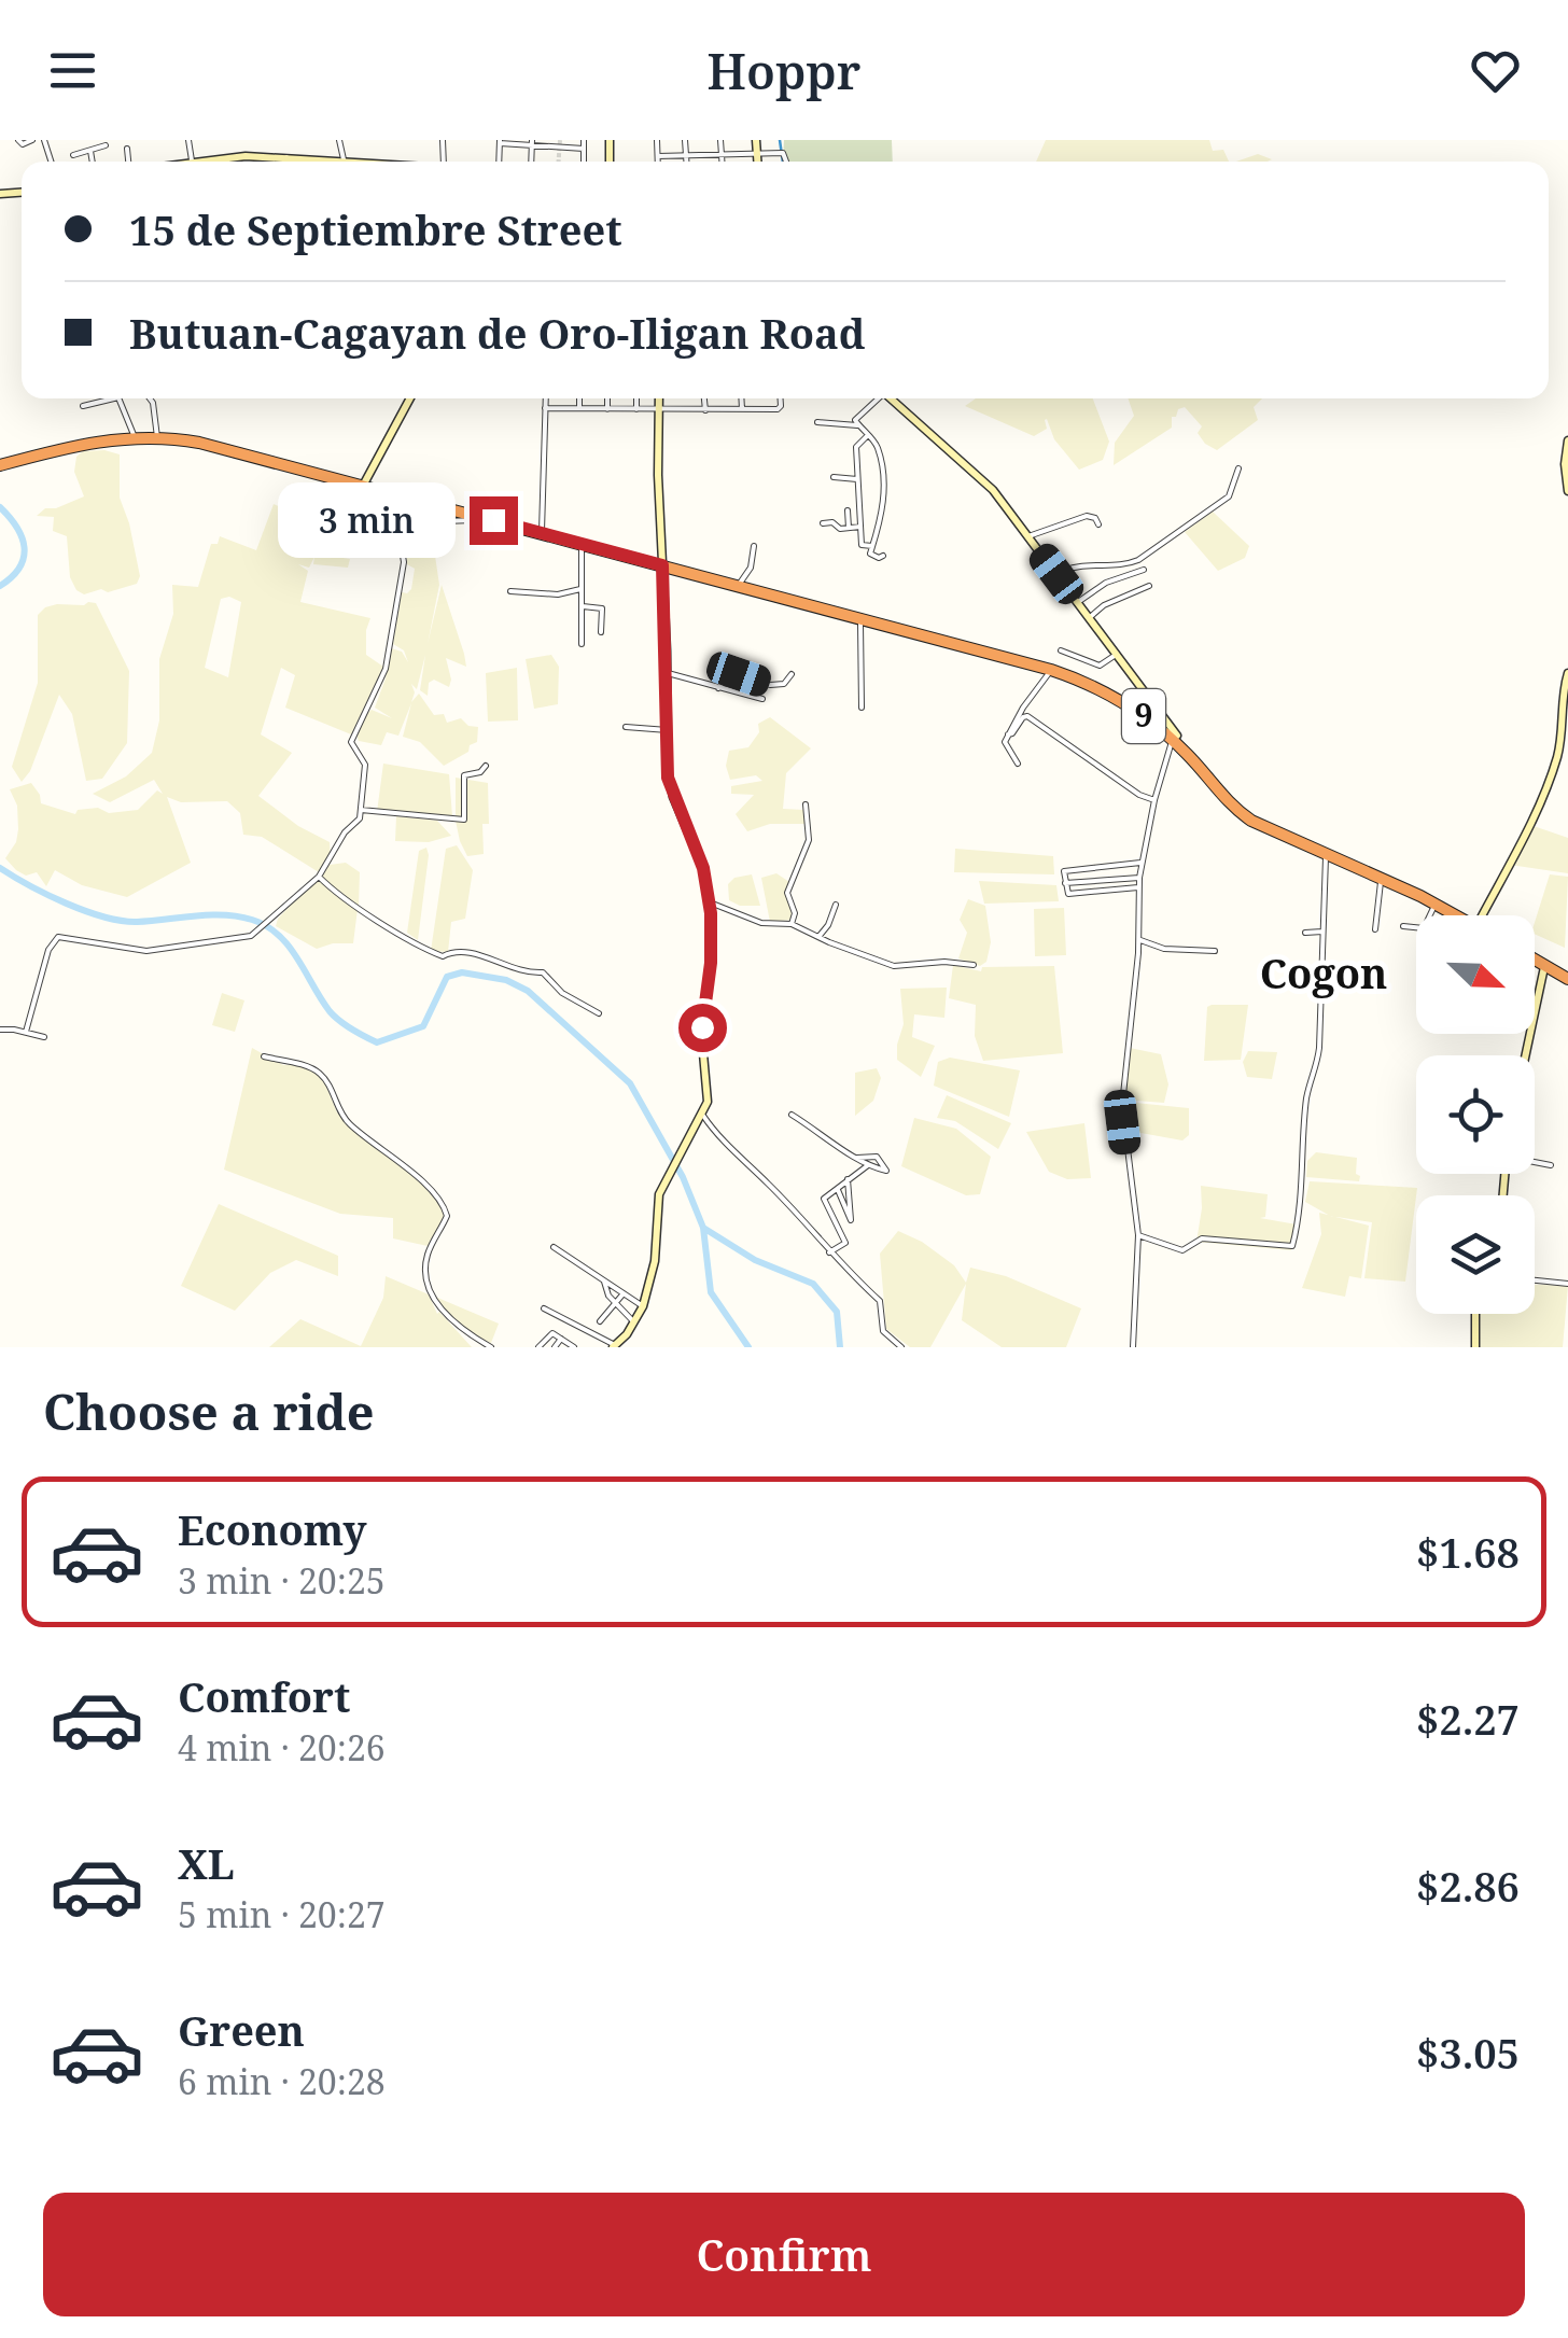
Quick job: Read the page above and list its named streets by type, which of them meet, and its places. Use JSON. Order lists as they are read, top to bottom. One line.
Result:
{"streets":{"highway":["9"]},"districts":["Cogon"],"north":"bottom right","page":{"header":"Hoppr","banner":["15 de Septiembre Street","Butuan-Cagayan de Oro-Iligan Road"],"bubble":"3 min","heading":"Choose a ride","list":[{"name":"Economy","note":"3 min · 20:25","value":"$1.68"},{"name":"Comfort","note":"4 min · 20:26","value":"$2.27"},{"name":"XL","note":"5 min · 20:27","value":"$2.86"},{"name":"Green","note":"6 min · 20:28","value":"$3.05"}],"buttons":"Confirm"}}
